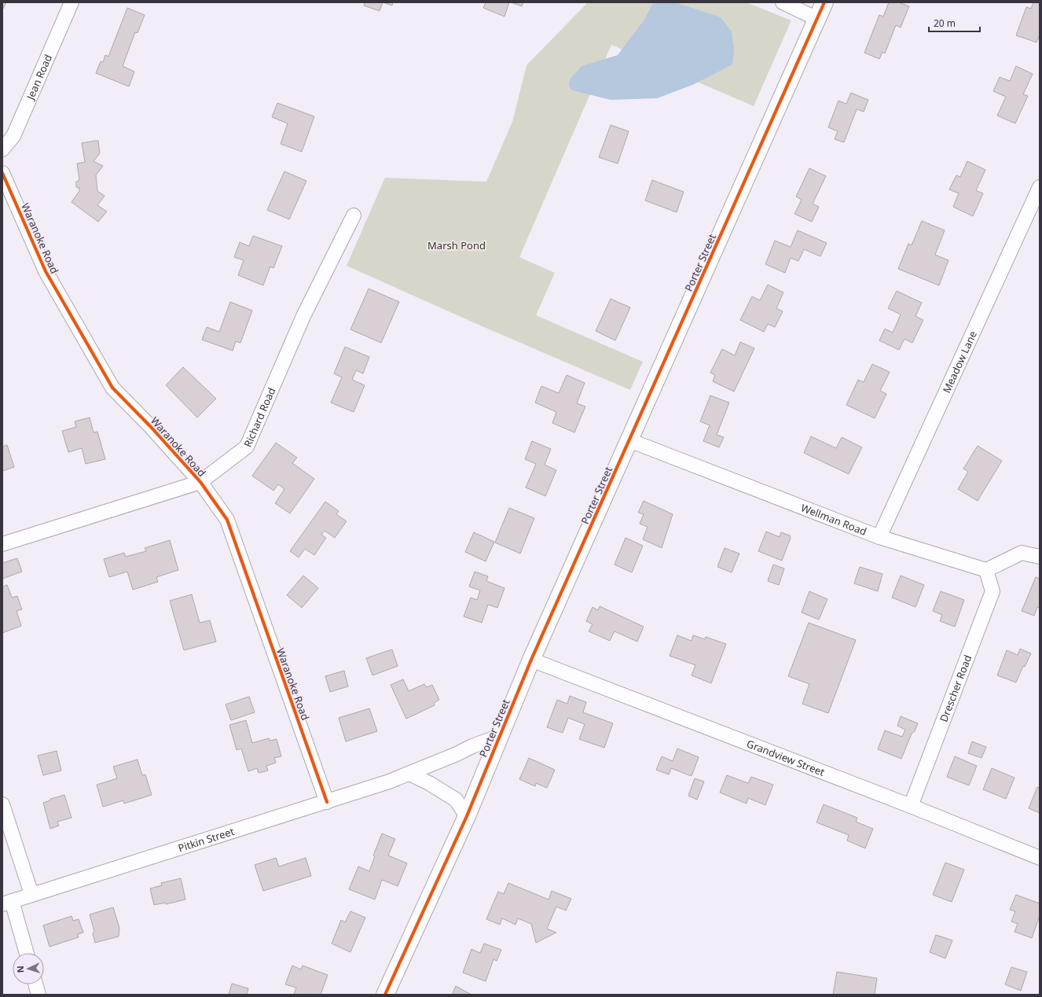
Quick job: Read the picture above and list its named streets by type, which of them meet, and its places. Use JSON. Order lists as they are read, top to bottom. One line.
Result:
{"streets":{"street":["Jean Road","Waranoke Road","Porter Street","Meadow Lane","Richard Road","Wellman Road","Drescher Road","Grandview Street","Pitkin Street"]},"crossings":[["Waranoke Road","Richard Road"],["Waranoke Road","Pitkin Street"],["Porter Street","Wellman Road"],["Porter Street","Grandview Street"],["Porter Street","Pitkin Street"],["Meadow Lane","Wellman Road"],["Wellman Road","Drescher Road"],["Drescher Road","Grandview Street"]],"parks":["Marsh Pond"],"scale_bar":"20 m","north":"left"}
